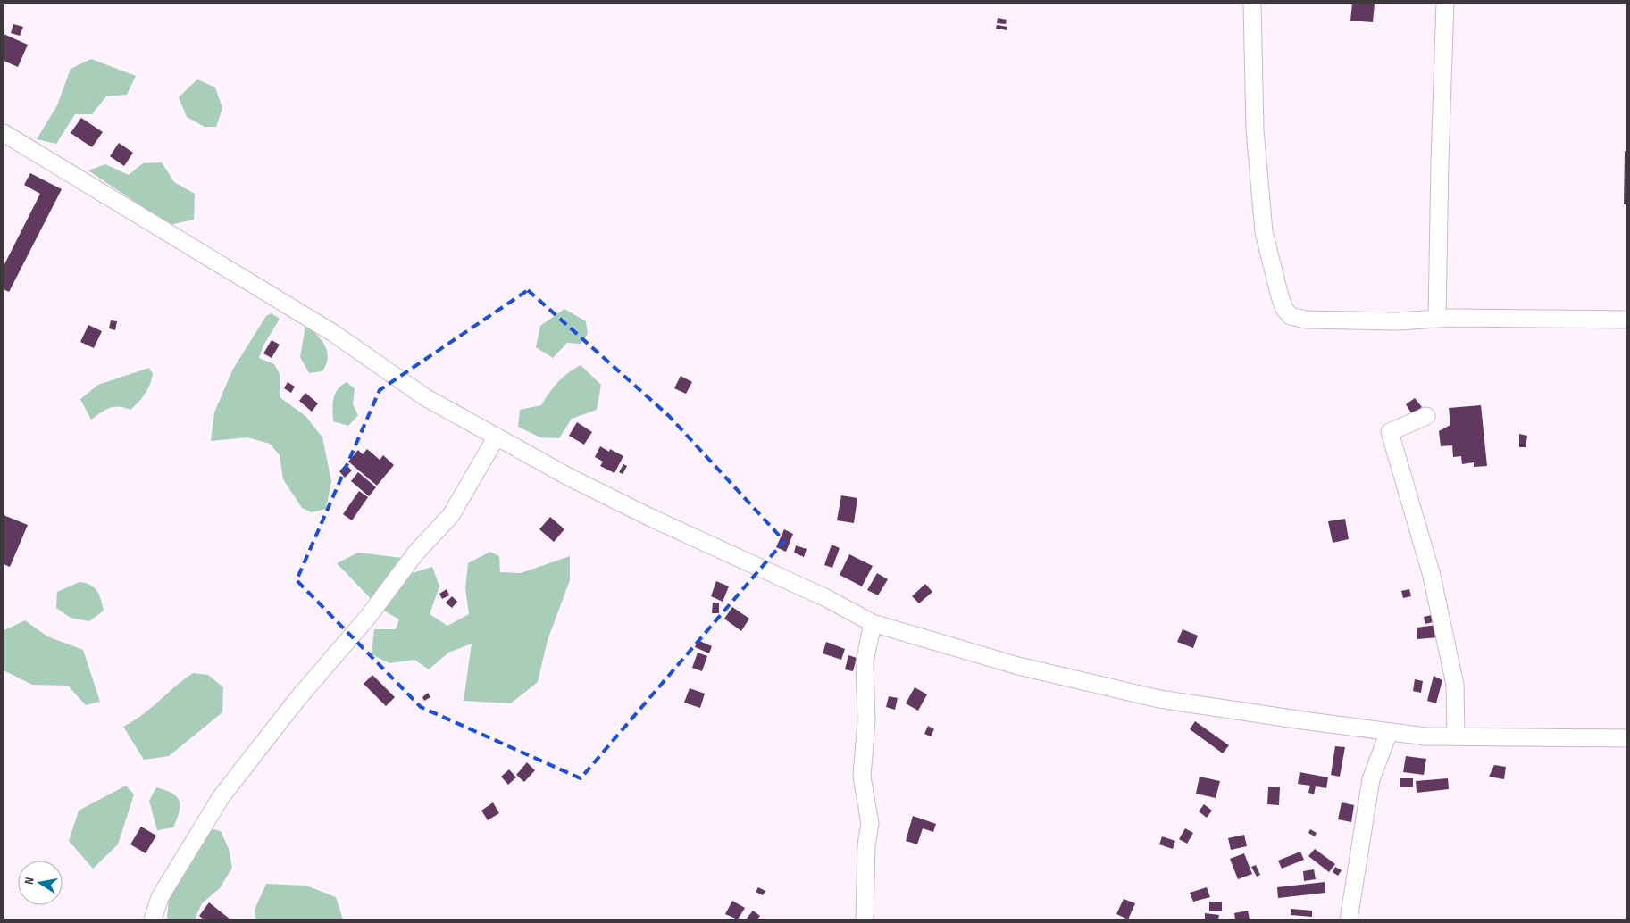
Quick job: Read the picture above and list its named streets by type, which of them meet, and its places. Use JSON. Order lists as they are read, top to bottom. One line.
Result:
{"north":"left"}
